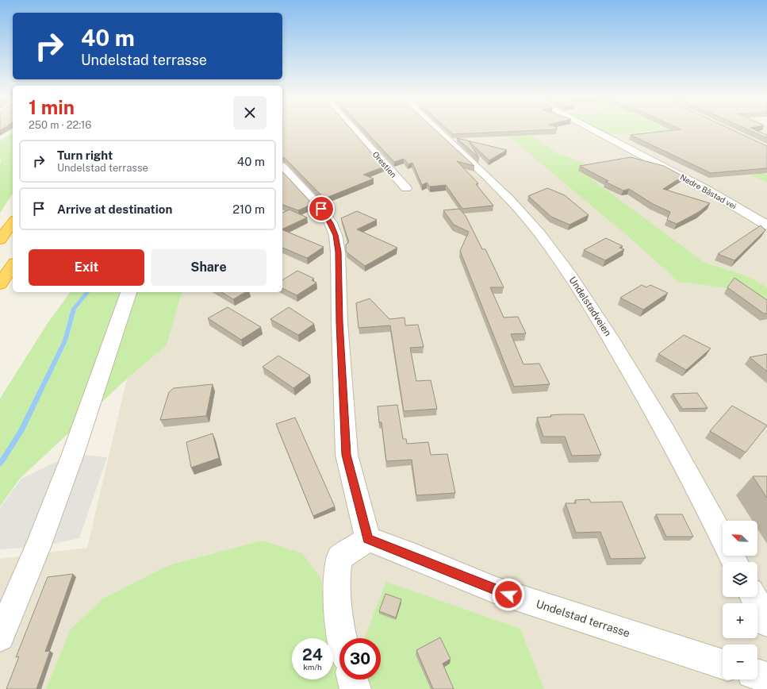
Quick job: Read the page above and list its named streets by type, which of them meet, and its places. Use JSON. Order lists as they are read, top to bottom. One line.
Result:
{"streets":{"street":["Orestien","Nedre Båstad vei","Undelstadveien","Undelstad terrasse"]},"north":"top left","page":{"turn":["40 m","Undelstad terrasse"],"heading":["1 min","250 m · 22:16"],"list":[{"name":"Turn right","note":"Undelstad terrasse","value":"40 m"},{"name":"Arrive at destination","value":"210 m"}],"buttons":["Exit","Share"],"map_buttons":["+","−"],"speed":"24 km/h","limit":"30"}}
